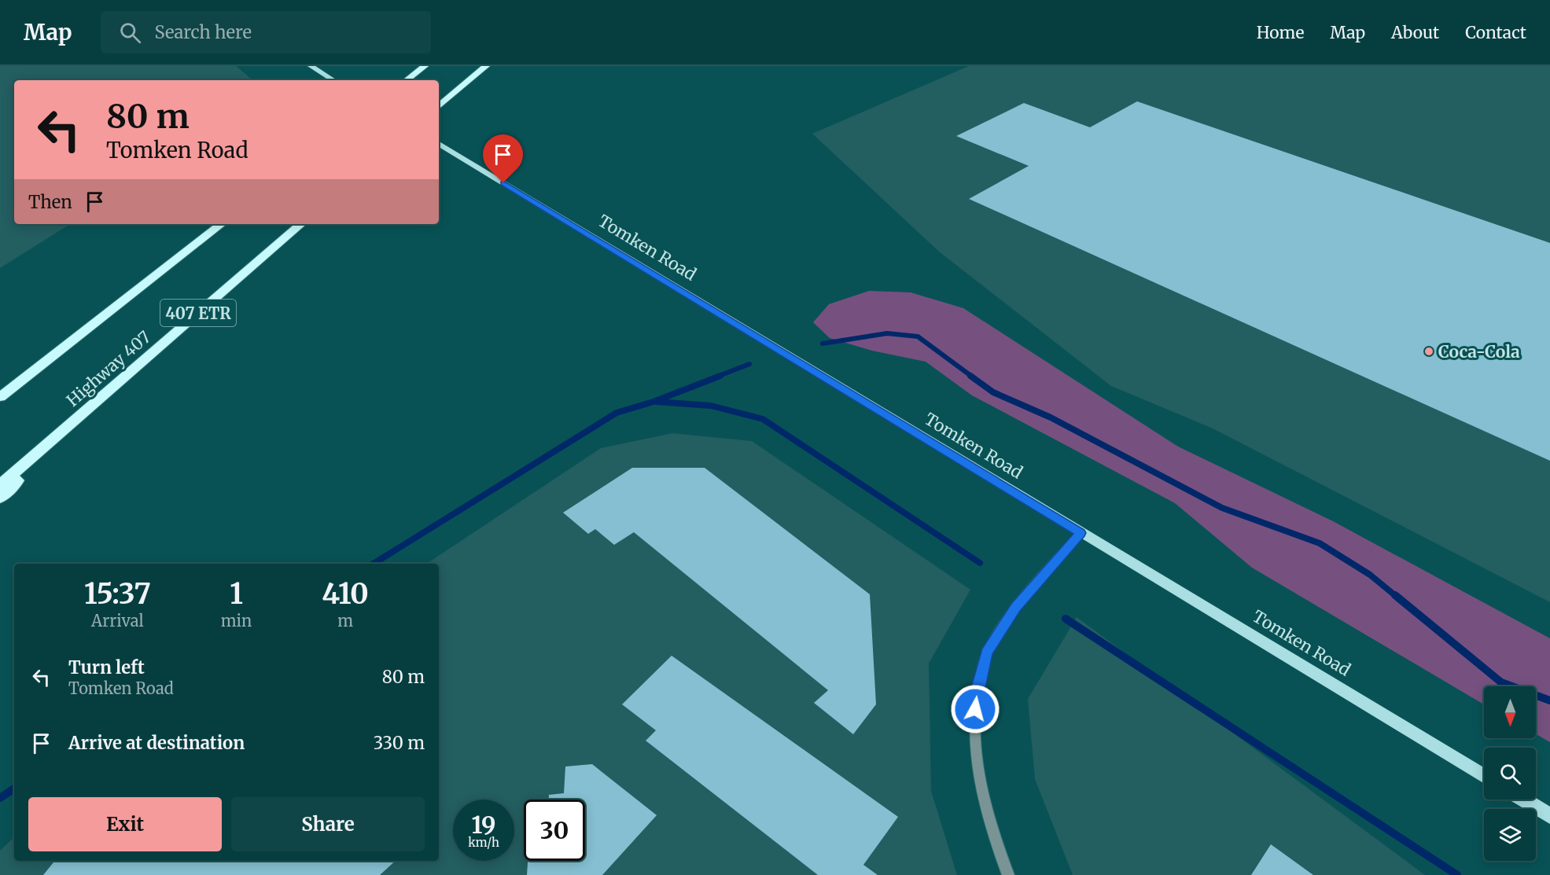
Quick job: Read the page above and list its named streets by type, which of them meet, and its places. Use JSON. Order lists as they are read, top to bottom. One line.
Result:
{"streets":{"highway":["407 ETR","Highway 407"],"main road":["Tomken Road"]},"places":["Coca-Cola"],"north":"bottom","page":{"header":"Map","search":"Search here","nav":["Home","Map","About","Contact"],"turn":["80 m","Tomken Road"],"then":"Then","eta":["15:37","Arrival","1","min","410","m"],"list":[{"name":"Turn left","note":"Tomken Road","value":"80 m"},{"name":"Arrive at destination","value":"330 m"}],"buttons":["Exit","Share"],"speed":"19 km/h","limit":"30"}}
